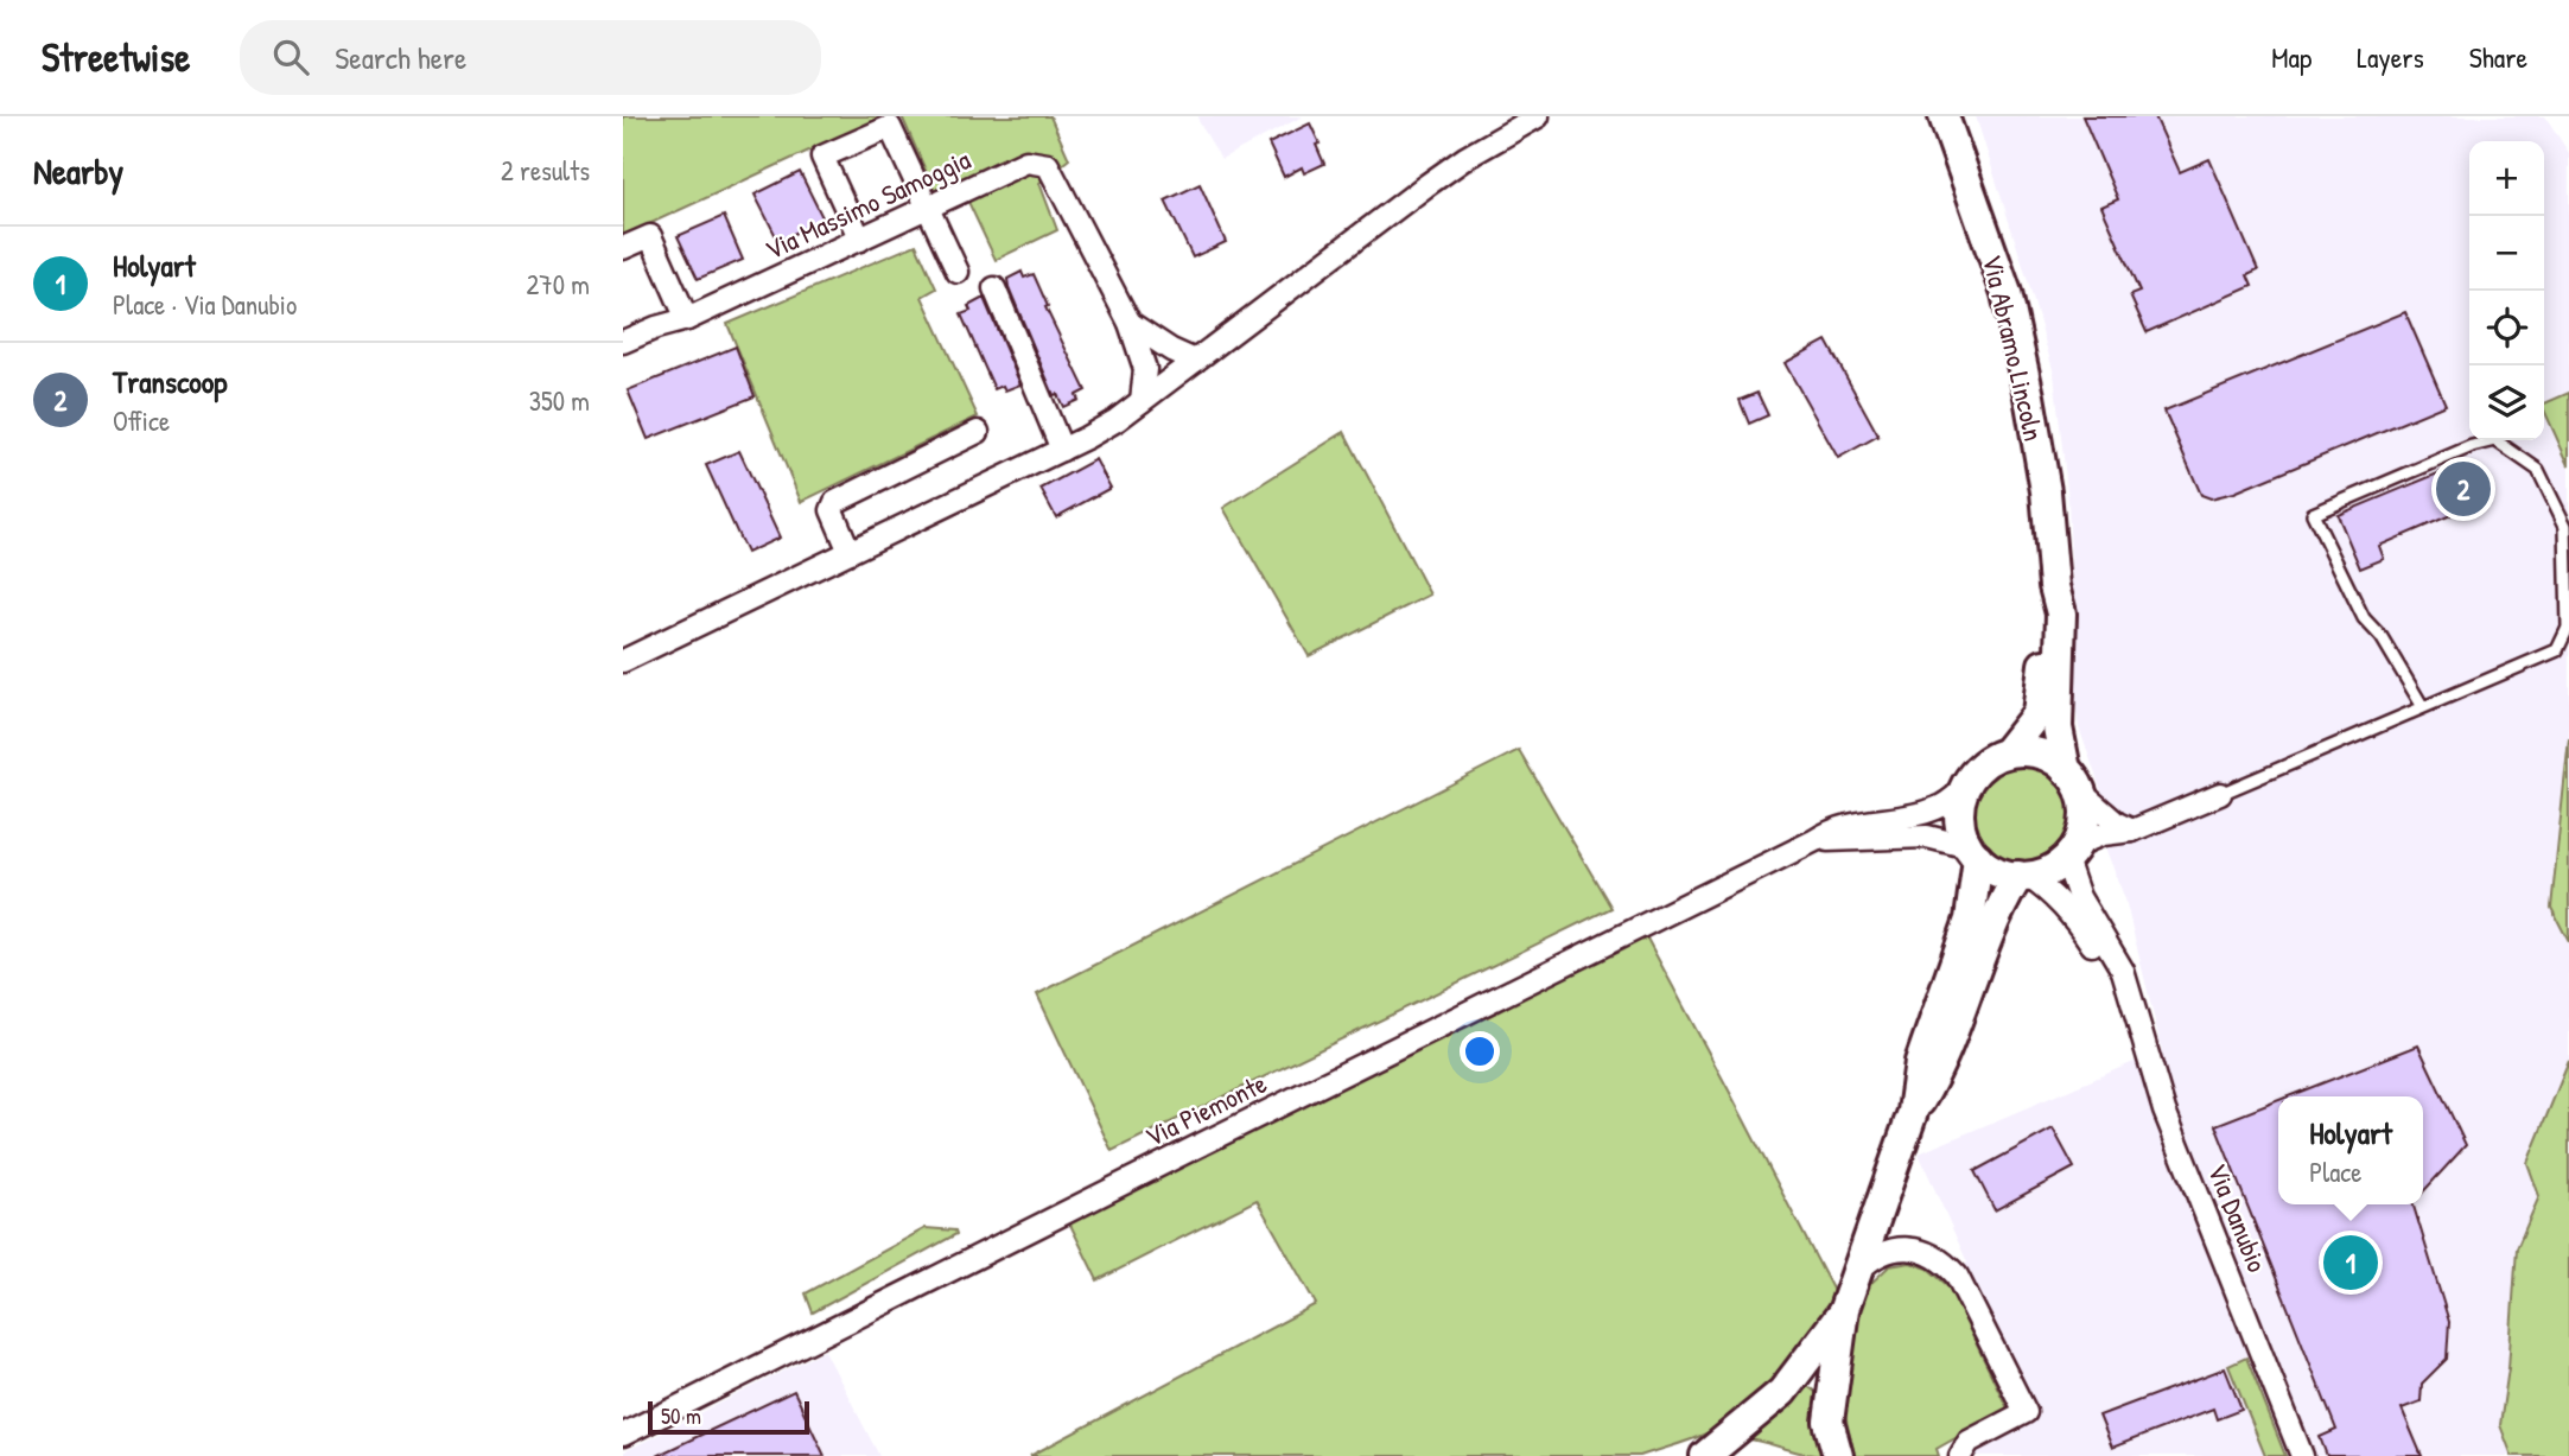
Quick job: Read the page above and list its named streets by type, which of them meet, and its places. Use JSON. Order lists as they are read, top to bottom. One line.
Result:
{"streets":{"street":["Via Massimo Samoggia","Via Abramo Lincoln","Via Piemonte","Via Danubio"]},"crossings":[["Via Abramo Lincoln","Via Piemonte"],["Via Abramo Lincoln","Via Danubio"],["Via Piemonte","Via Danubio"]],"scale_bar":"50 m","page":{"header":"Streetwise","search":"Search here","nav":["Map","Layers","Share"],"heading":["Nearby","2 results"],"map_buttons":["+","−"],"list":[{"mark":"1","name":"Holyart","note":"Place · Via Danubio","value":"270 m"},{"mark":"2","name":"Transcoop","note":"Office","value":"350 m"}],"pins":["2","1"],"popup":["Holyart","Place"],"scale":"50 m"}}
